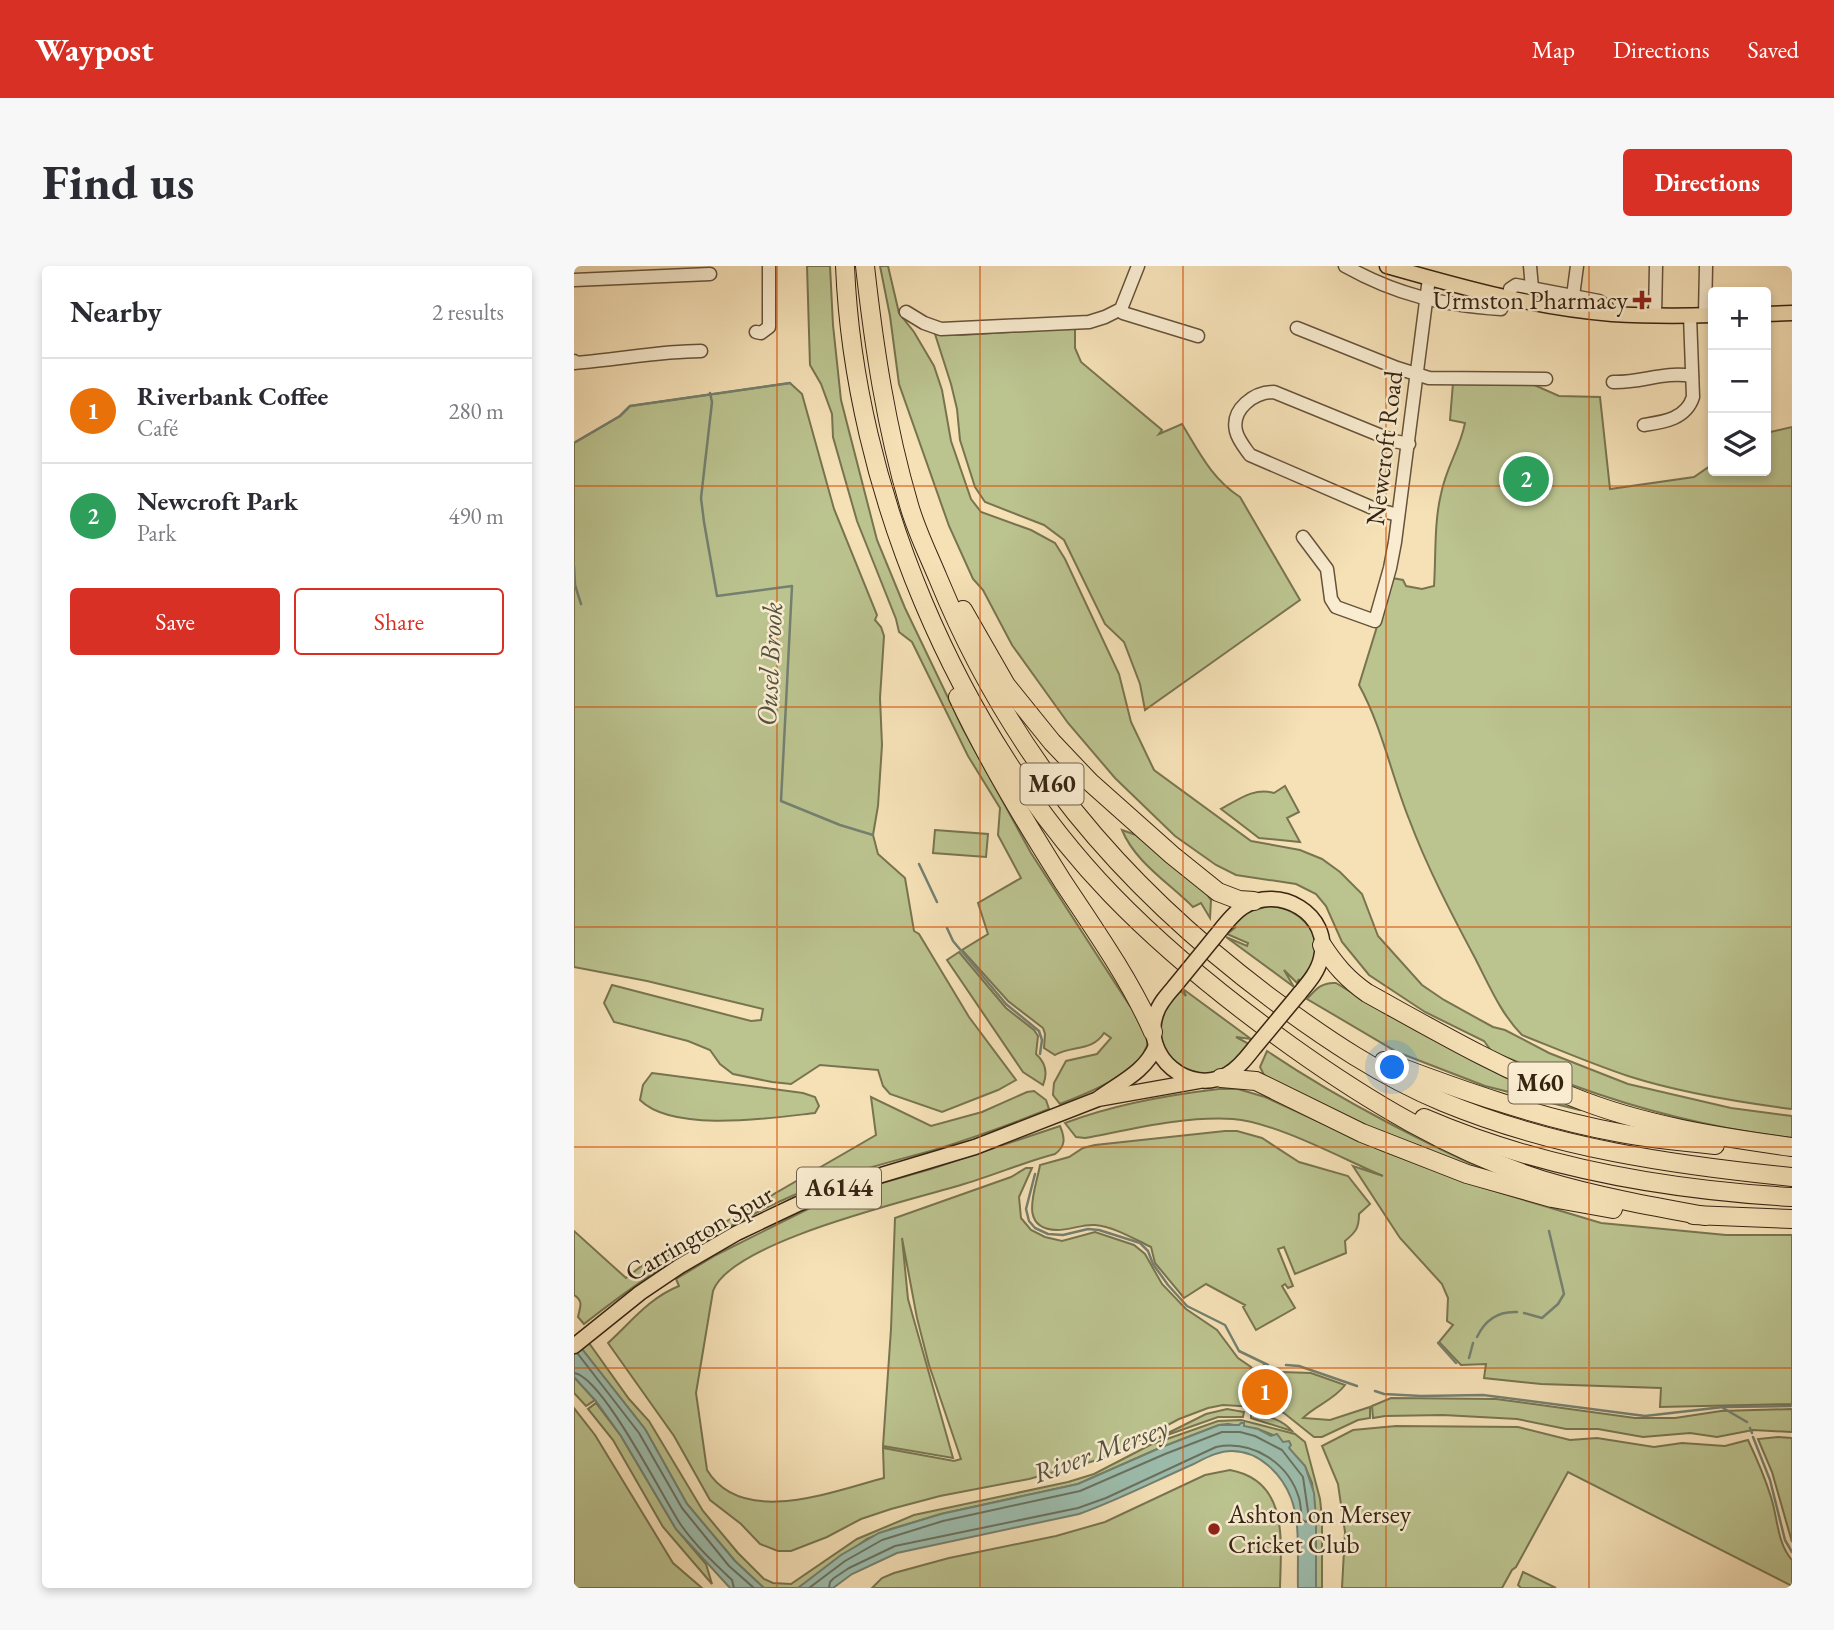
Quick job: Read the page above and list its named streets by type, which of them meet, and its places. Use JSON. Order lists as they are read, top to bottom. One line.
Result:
{"streets":{"highway":["M60"],"main road":["A6144","Carrington Spur"],"street":["Newcroft Road"]},"crossings":[["M60","A6144"],["M60","Carrington Spur"],["A6144","Carrington Spur"]],"water":["Ousel Brook","River Mersey"],"places":{"health":["Urmston Pharmacy"],"other":["Ashton on Mersey Cricket Club"]},"page":{"header":"Waypost","nav":["Map","Directions","Saved"],"buttons":["Directions",["Save","Share"]],"title":"Find us","heading":["Nearby","2 results"],"map_buttons":["+","−"],"list":[{"mark":"1","name":"Riverbank Coffee","note":"Café","value":"280 m"},{"mark":"2","name":"Newcroft Park","note":"Park","value":"490 m"}],"pins":["2","1"]}}
